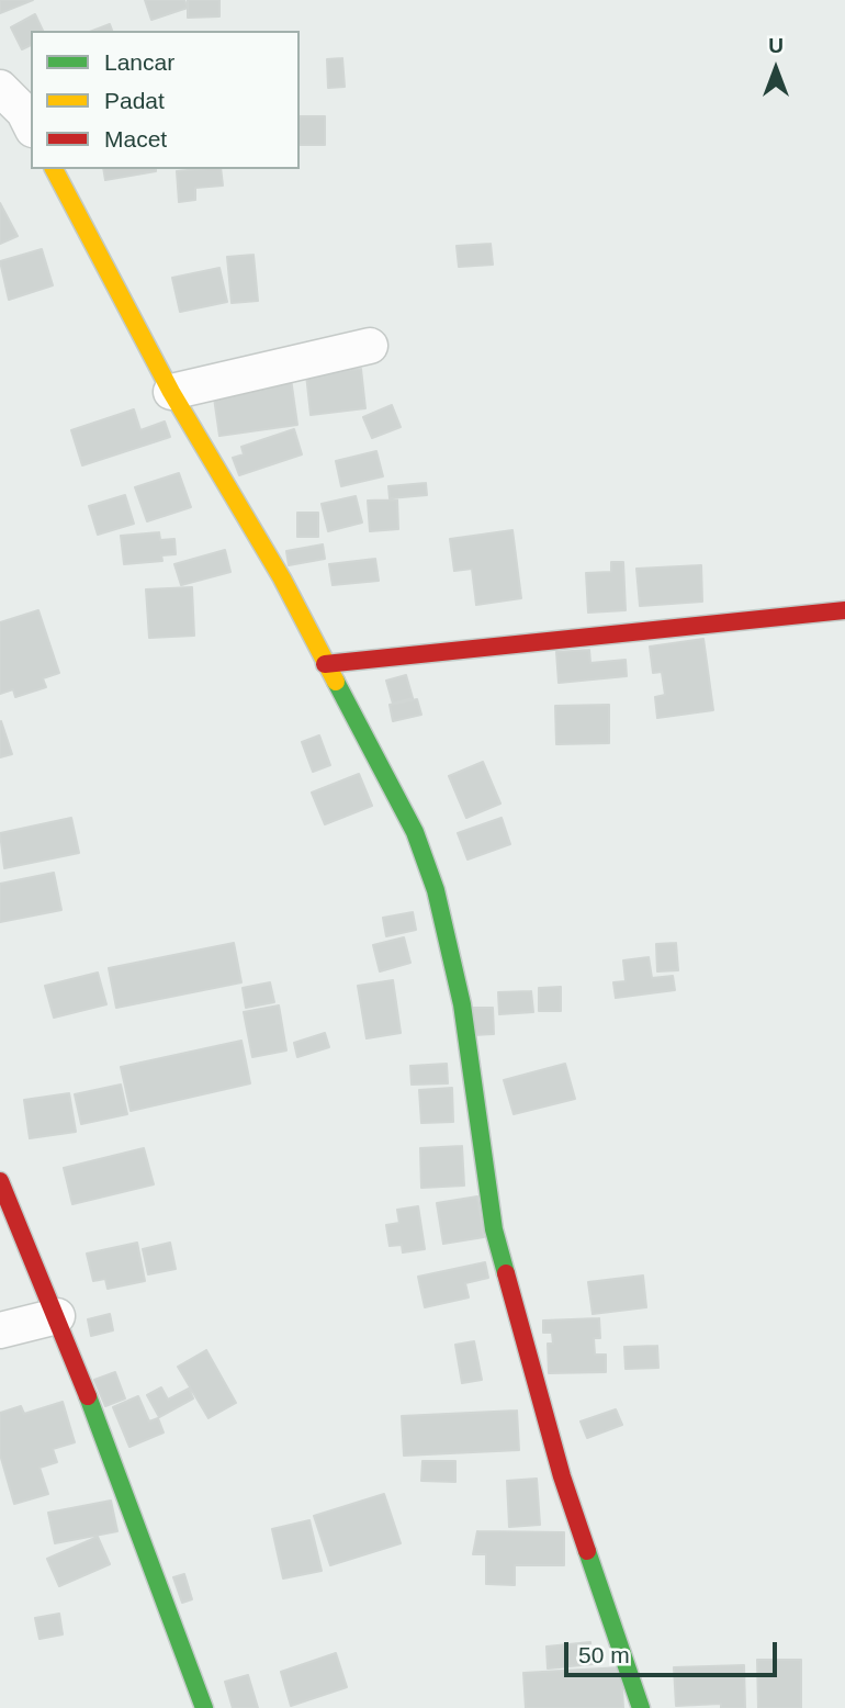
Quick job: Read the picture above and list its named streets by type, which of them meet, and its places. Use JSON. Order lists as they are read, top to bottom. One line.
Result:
{"legend":["Lancar","Padat","Macet"],"scale_bar":"50 m","north":"top"}
